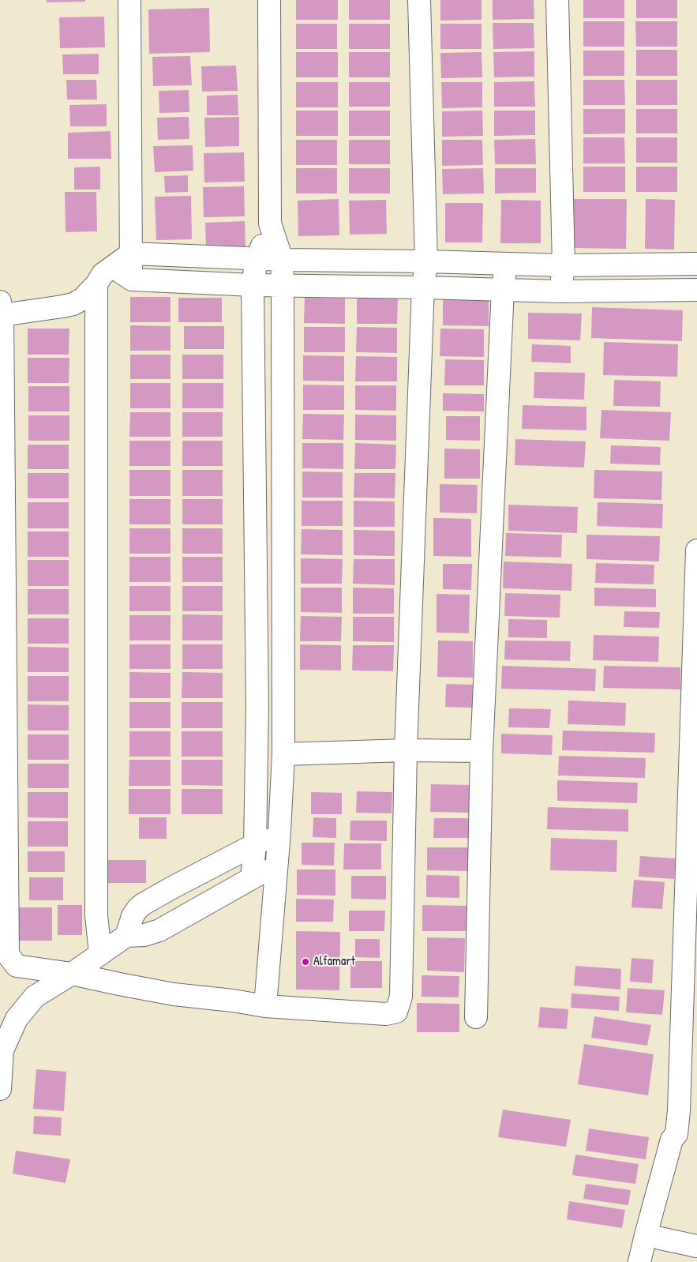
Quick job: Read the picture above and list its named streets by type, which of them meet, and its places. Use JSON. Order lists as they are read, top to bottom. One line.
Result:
{"places":["Alfamart"]}
